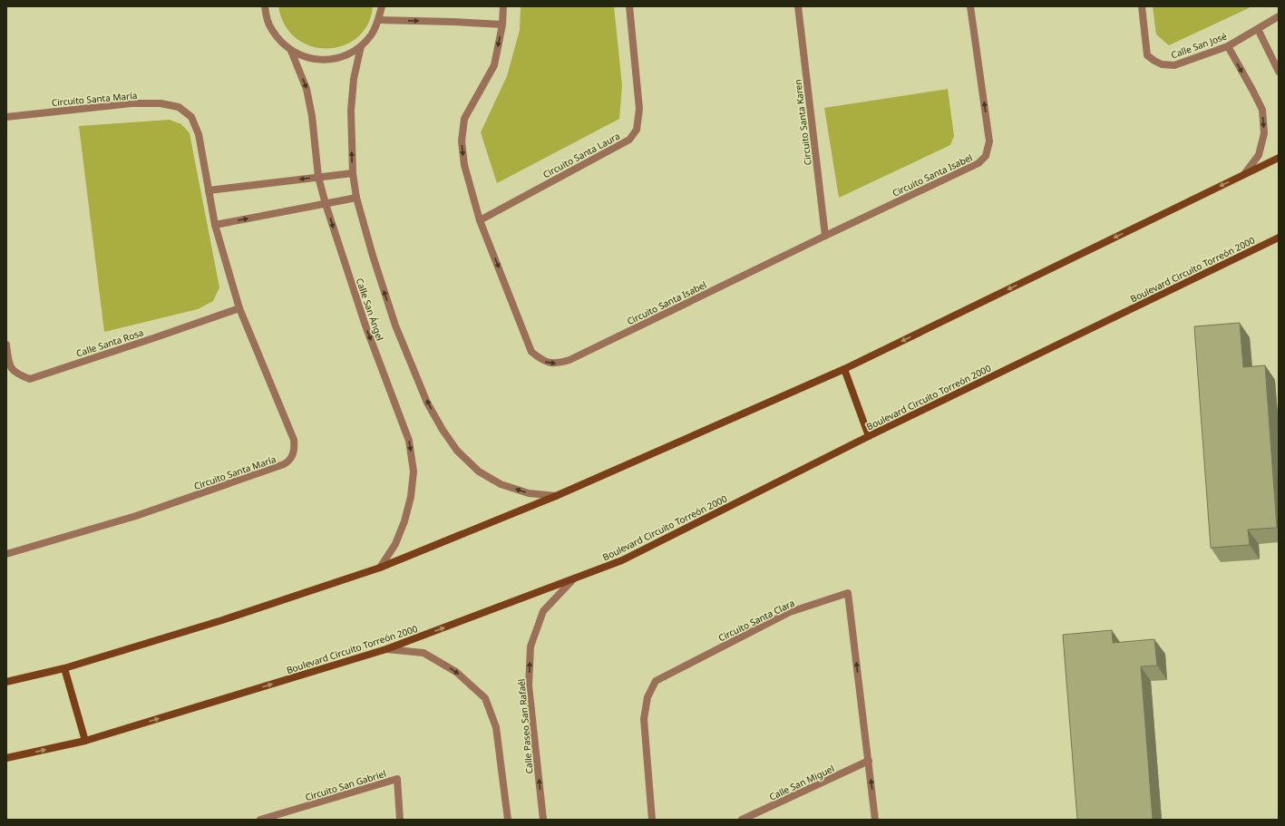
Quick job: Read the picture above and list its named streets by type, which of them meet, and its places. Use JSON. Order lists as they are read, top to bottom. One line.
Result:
{"streets":{"main road":["Boulevard Circuito Torreón 2000"],"street":["Calle San José","Circuito Santa María","Circuito Santa Karen","Circuito Santa Laura","Circuito Santa Isabel","Calle San Ángel","Calle Santa Rosa","Circuito Santa Clara","Calle Paseo San Rafaél","Calle San Miguel","Circuito San Gabriel"]},"crossings":[["Circuito Santa María","Calle Santa Rosa"],["Circuito Santa Karen","Circuito Santa Isabel"],["Circuito Santa Laura","Circuito Santa Isabel"],["Boulevard Circuito Torreón 2000","Calle Paseo San Rafaél"],["Circuito Santa Clara","Calle San Miguel"]],"one_way":["Boulevard Circuito Torreón 2000","Calle Paseo San Rafaél"]}
